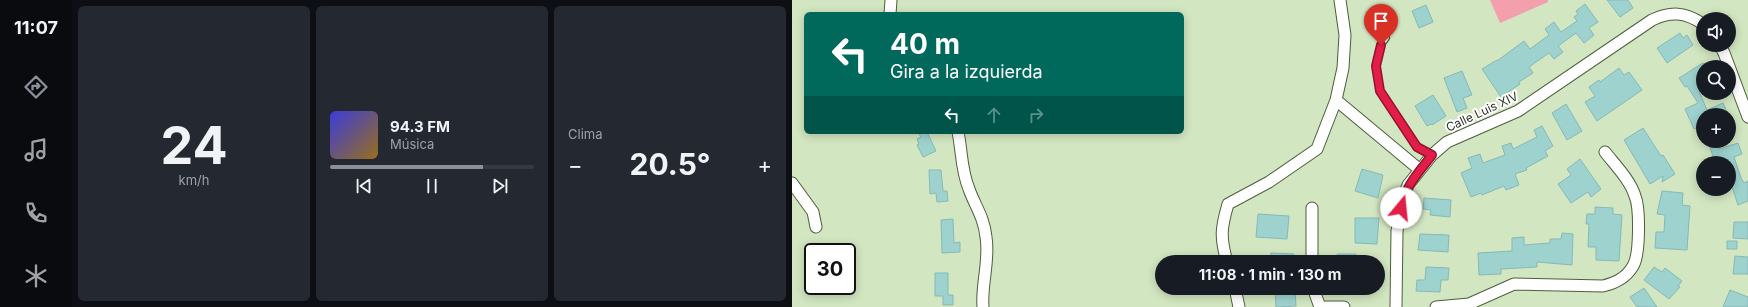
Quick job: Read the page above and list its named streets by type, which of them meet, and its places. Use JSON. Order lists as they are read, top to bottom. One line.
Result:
{"streets":{"street":["Calle Luis XIV"]},"page":{"tabs":"11:07","tile":[["24","km/h"],"Clima"],"map_buttons":["+","−"],"turn":["40 m","Gira a la izquierda"],"song":["94.3 FM","Música"],"heat":["−","20.5°","+"],"limit":"30","trip":"11:08 · 1 min · 130 m"}}
